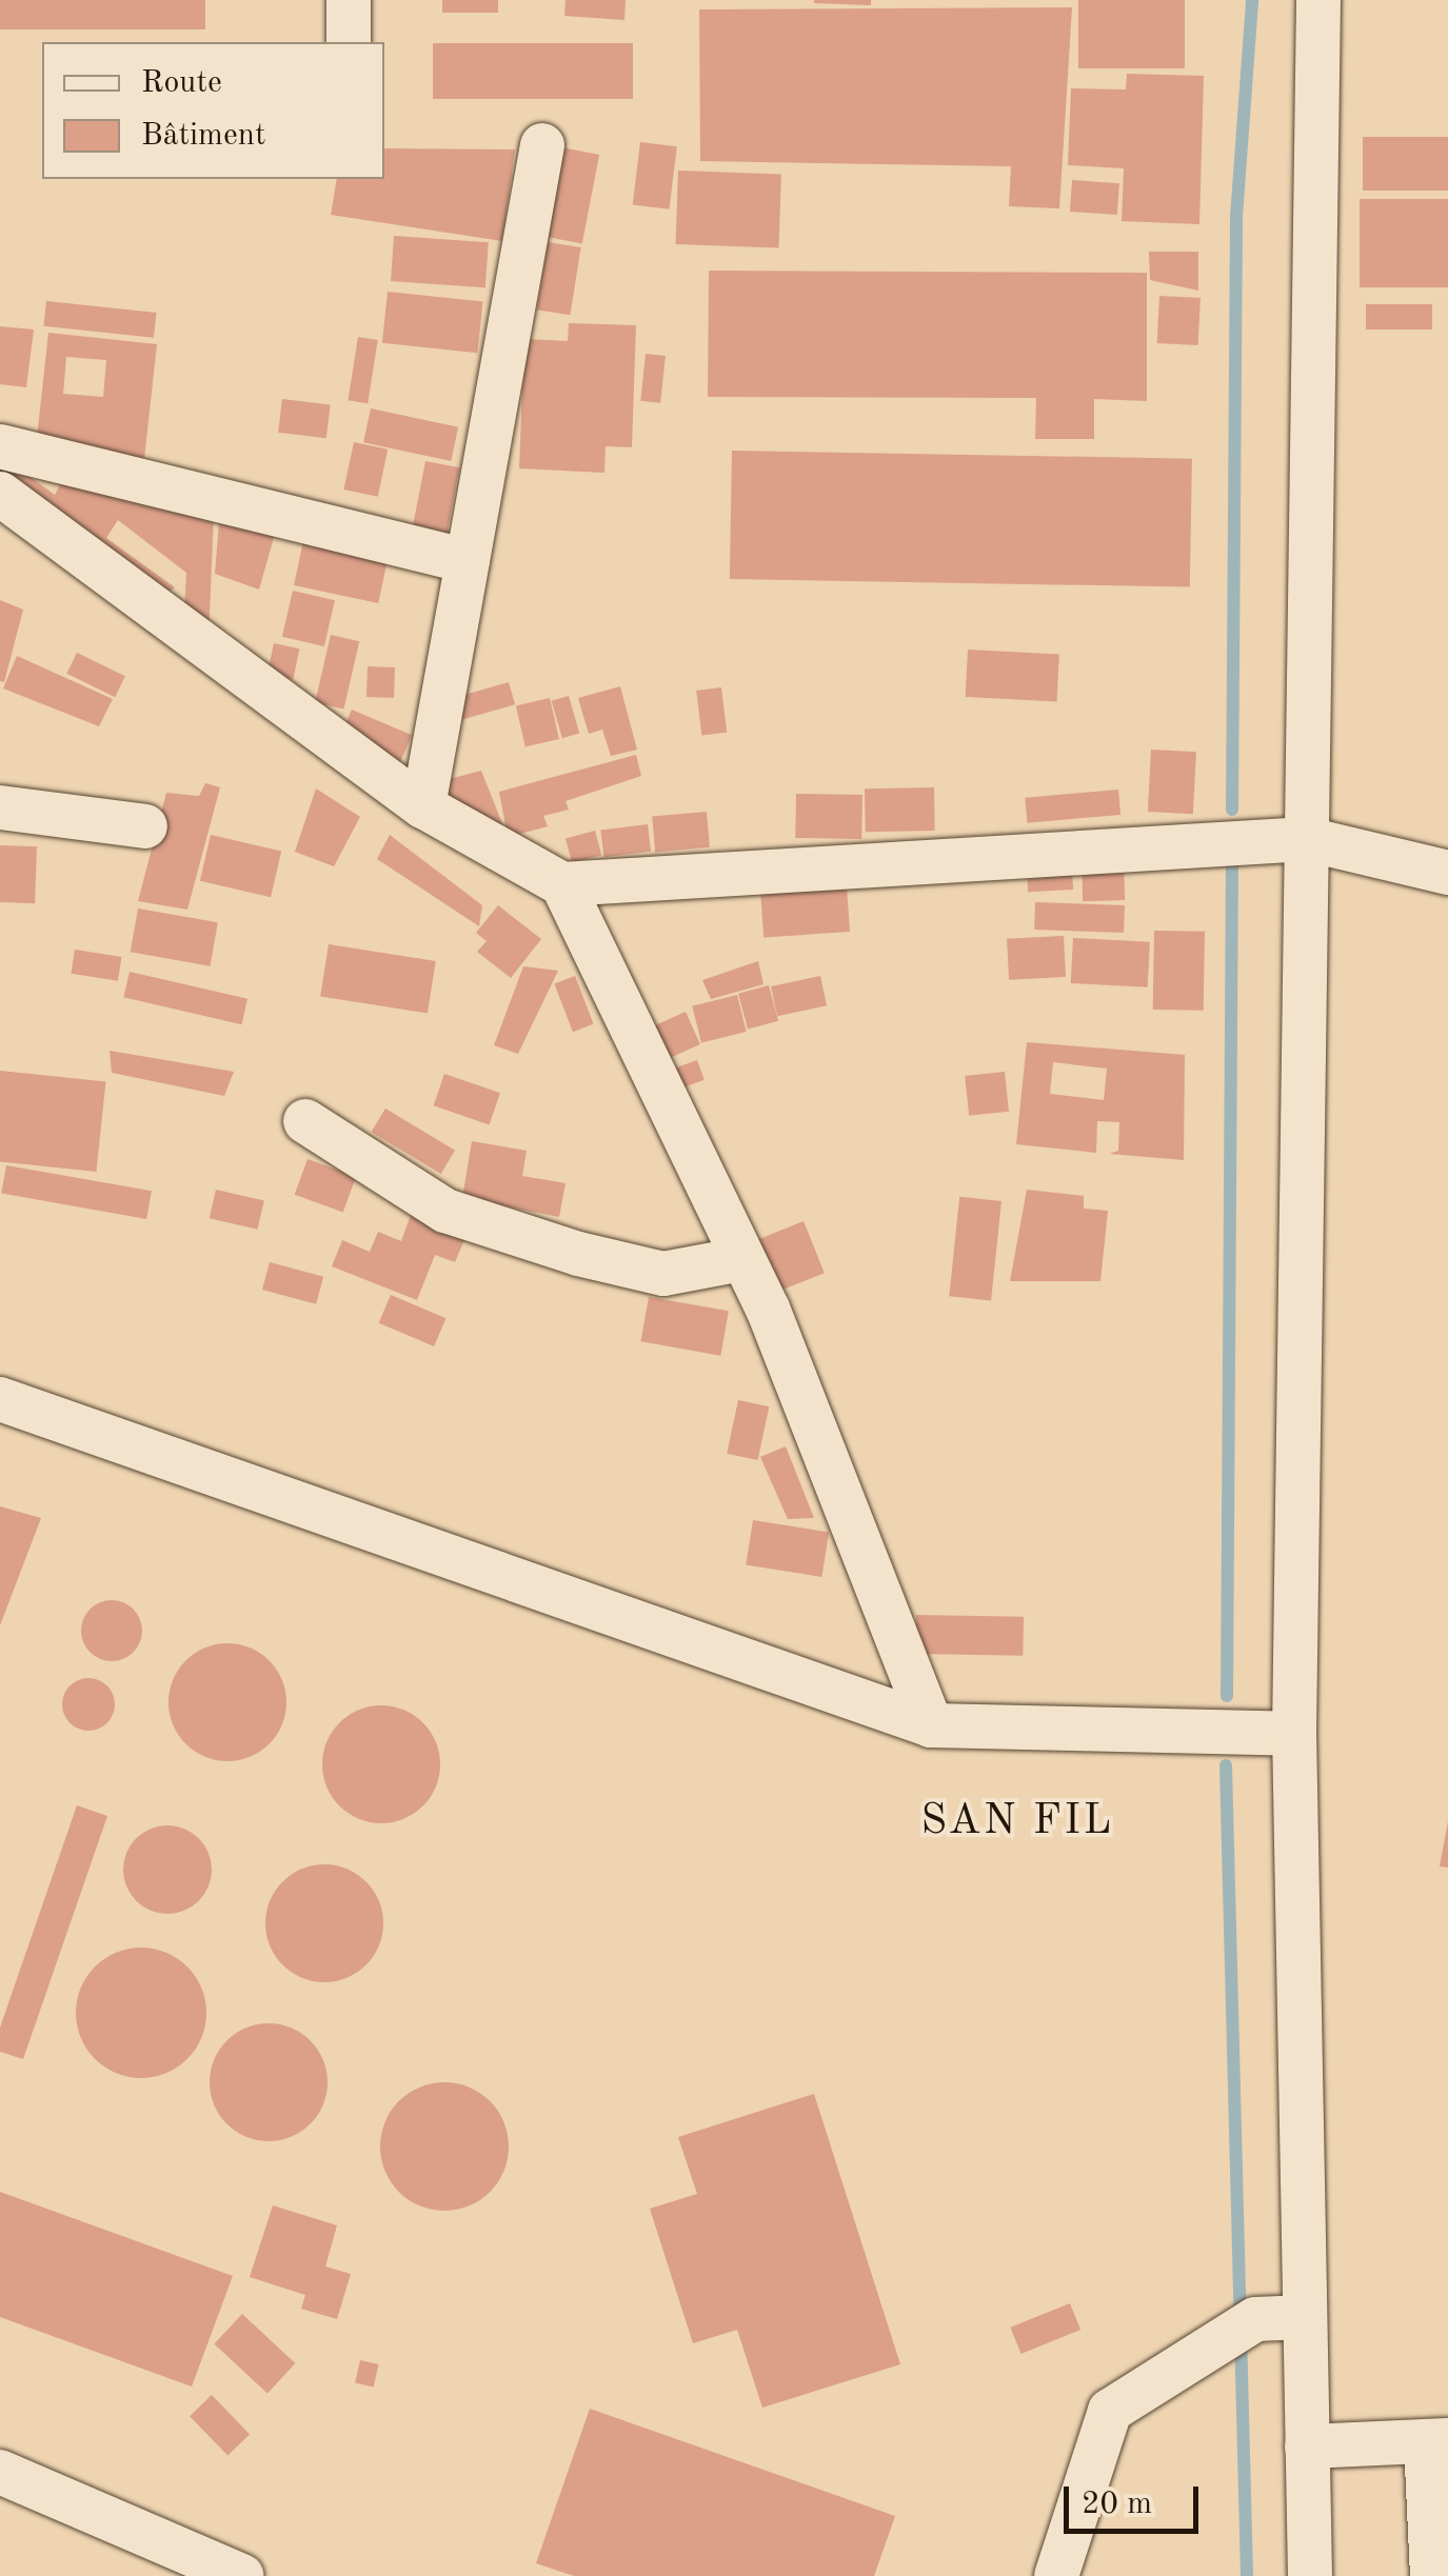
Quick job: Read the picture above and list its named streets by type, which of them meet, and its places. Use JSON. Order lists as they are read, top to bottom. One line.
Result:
{"districts":["SAN FIL"],"legend":["Route","Bâtiment"],"scale_bar":"20 m"}
